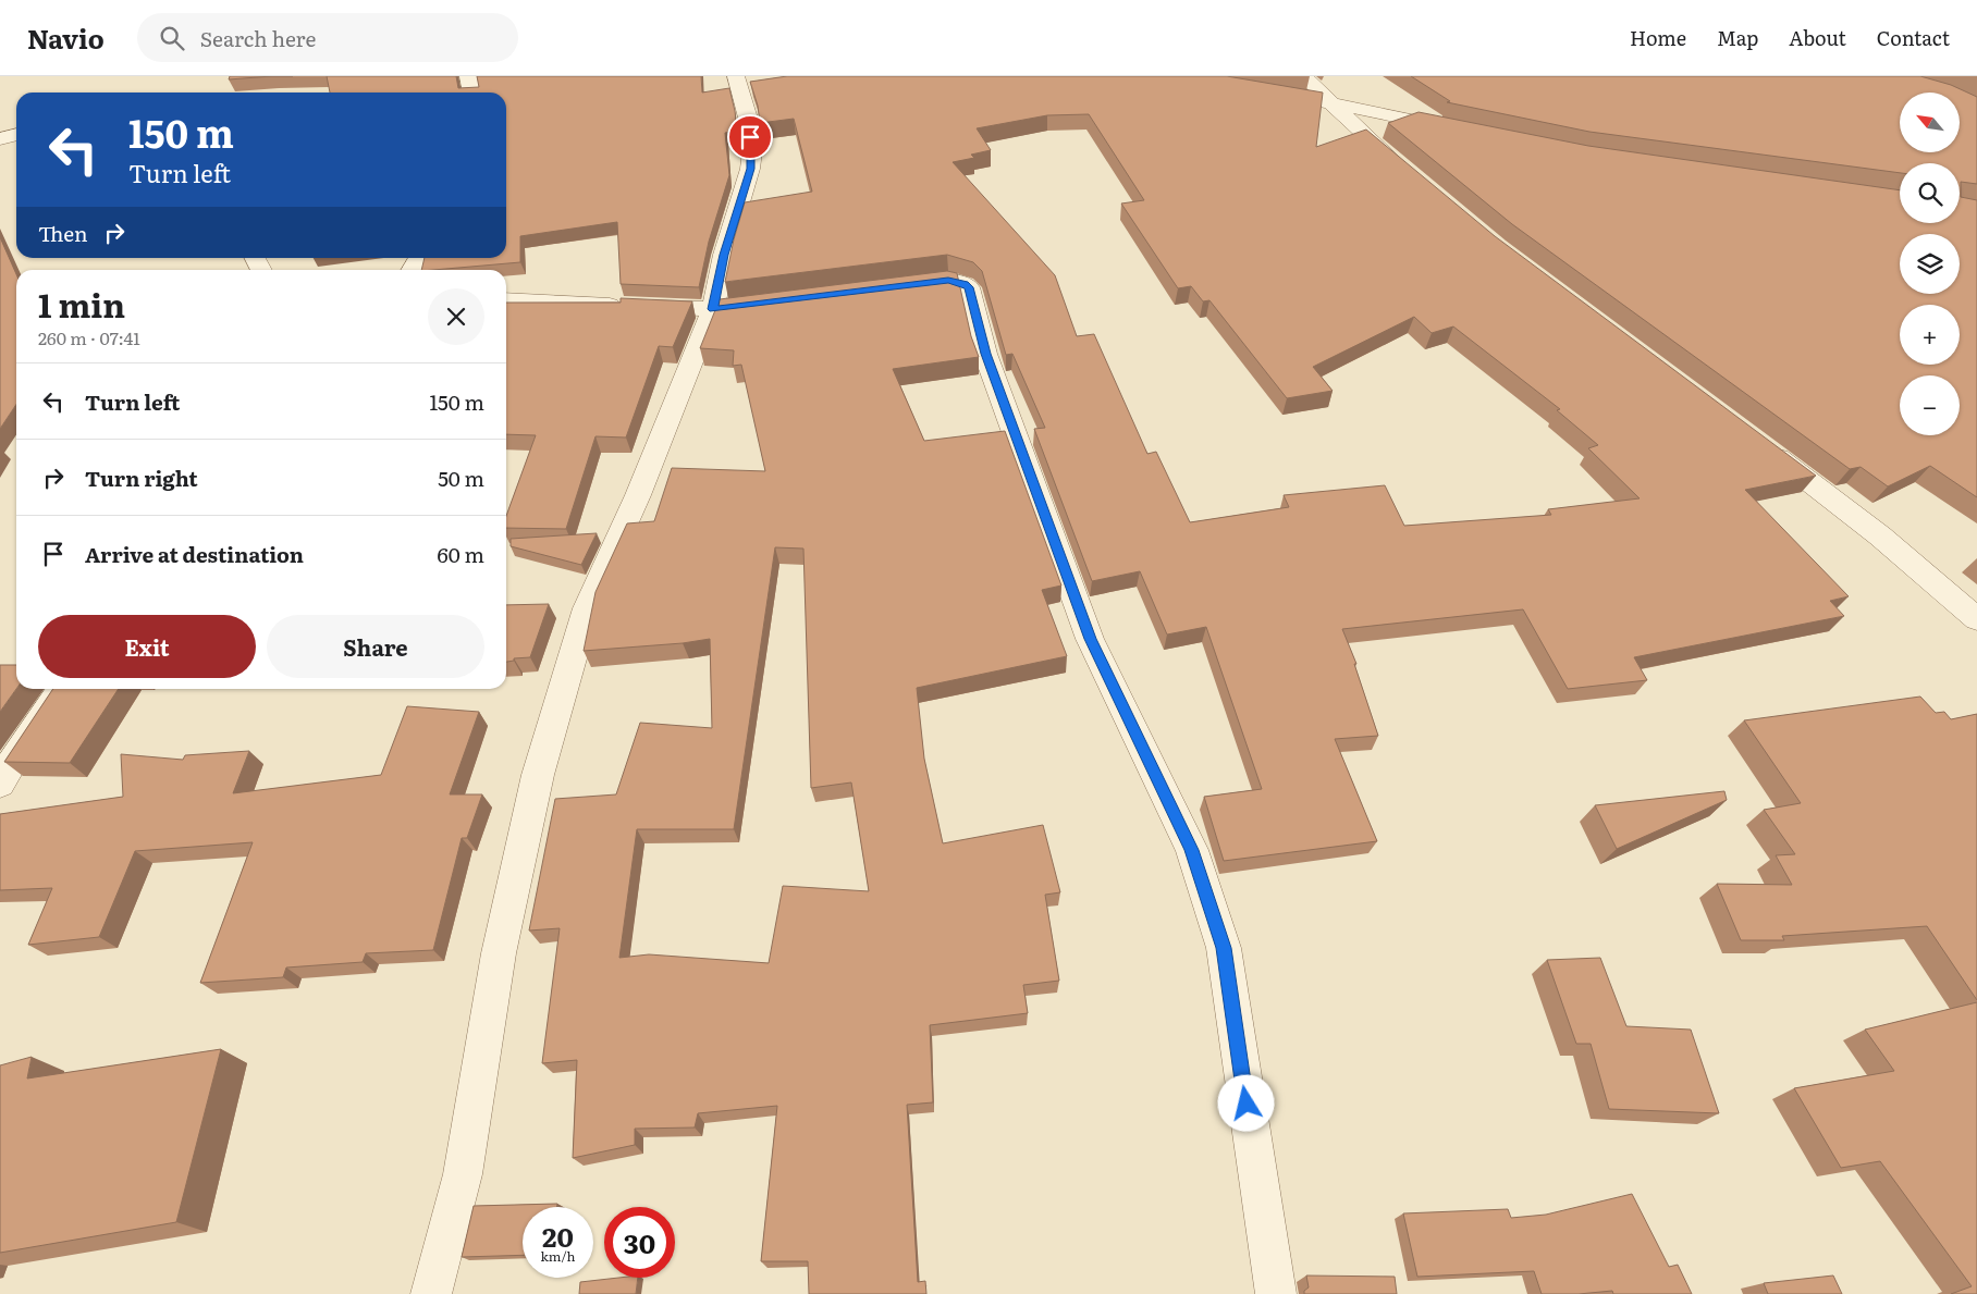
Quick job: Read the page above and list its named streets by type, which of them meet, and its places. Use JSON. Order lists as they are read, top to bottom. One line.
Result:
{"north":"top left","page":{"header":"Navio","search":"Search here","nav":["Home","Map","About","Contact"],"map_buttons":["+","−"],"turn":["150 m","Turn left"],"then":"Then","heading":["1 min","260 m · 07:41"],"list":[{"name":"Turn left","value":"150 m"},{"name":"Turn right","value":"50 m"},{"name":"Arrive at destination","value":"60 m"}],"buttons":["Exit","Share"],"speed":"20 km/h","limit":"30"}}
